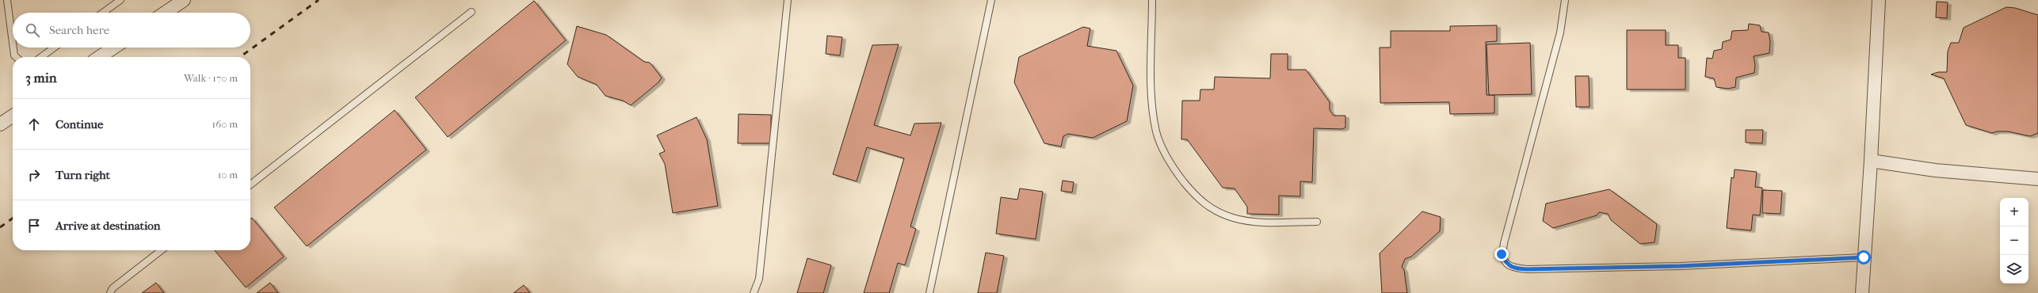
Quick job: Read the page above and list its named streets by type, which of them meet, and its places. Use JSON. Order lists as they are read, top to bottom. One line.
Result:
{"page":{"search":"Search here","heading":["3 min","Walk · 170 m"],"list":[["Continue","160 m"],["Turn right","10 m"],"Arrive at destination"],"map_buttons":["+","−"]}}
